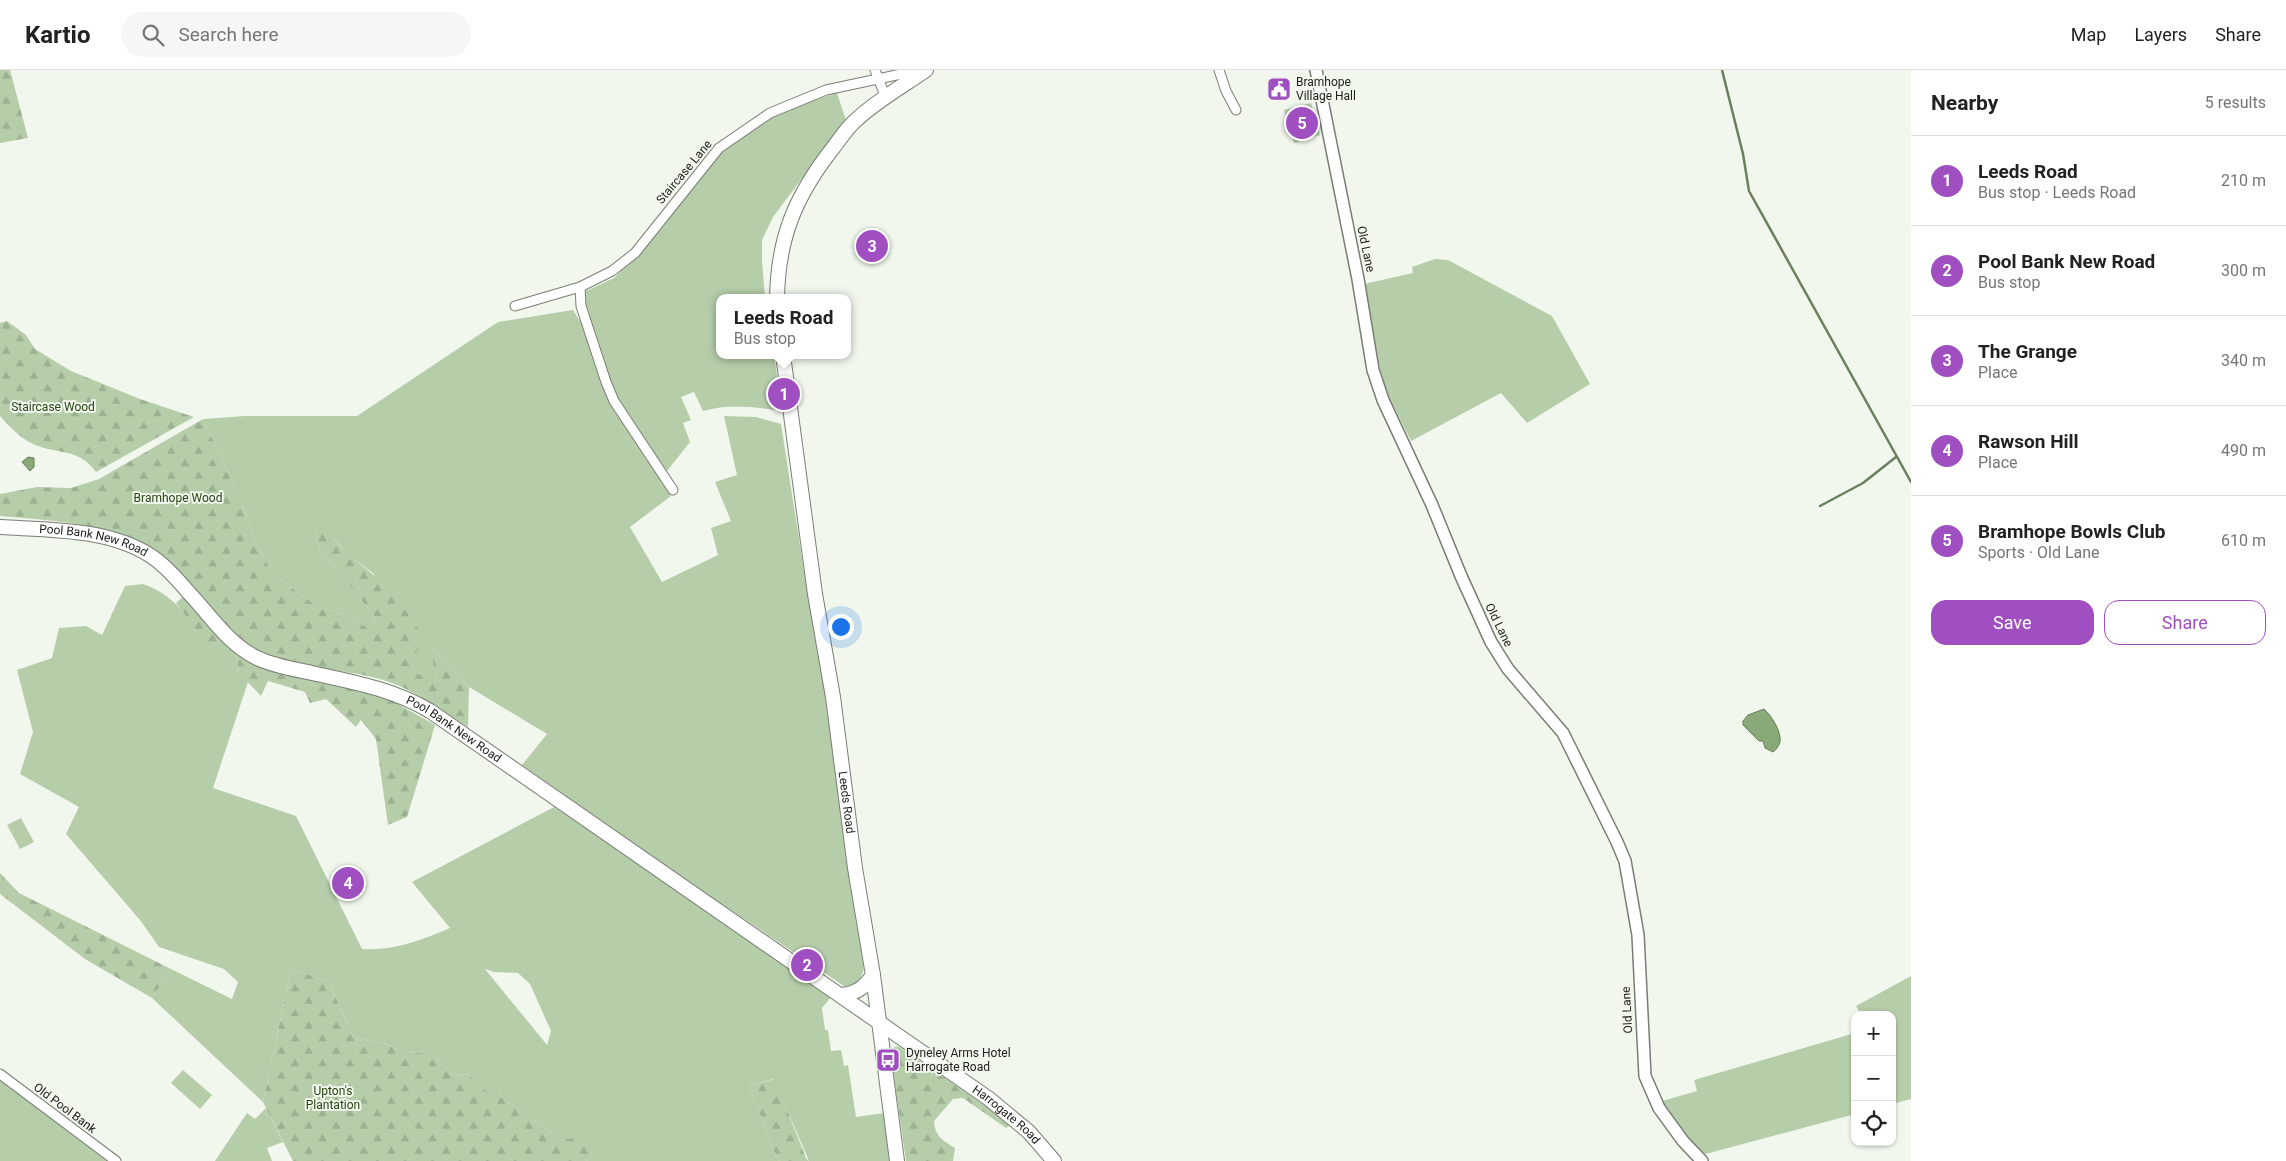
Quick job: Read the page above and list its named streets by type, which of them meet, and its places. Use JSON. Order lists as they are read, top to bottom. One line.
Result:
{"streets":{"highway":["Pool Bank New Road","Leeds Road","Harrogate Road"],"street":["Staircase Lane","Old Lane","Old Pool Bank"]},"crossings":[["Pool Bank New Road","Leeds Road"],["Pool Bank New Road","Harrogate Road"],["Leeds Road","Harrogate Road"]],"parks":["Staircase Wood","Bramhope Wood","Upton's Plantation"],"places":{"public building":["Bramhope Village Hall"],"bus stop":["Dyneley Arms Hotel Harrogate Road"]},"page":{"header":"Kartio","search":"Search here","nav":["Map","Layers","Share"],"heading":["Nearby","5 results"],"pins":["5","3","1","4","2"],"list":[{"mark":"1","name":"Leeds Road","note":"Bus stop · Leeds Road","value":"210 m"},{"mark":"2","name":"Pool Bank New Road","note":"Bus stop","value":"300 m"},{"mark":"3","name":"The Grange","note":"Place","value":"340 m"},{"mark":"4","name":"Rawson Hill","note":"Place","value":"490 m"},{"mark":"5","name":"Bramhope Bowls Club","note":"Sports · Old Lane","value":"610 m"}],"popup":["Leeds Road","Bus stop"],"buttons":["Save","Share"],"map_buttons":["+","−"]}}
